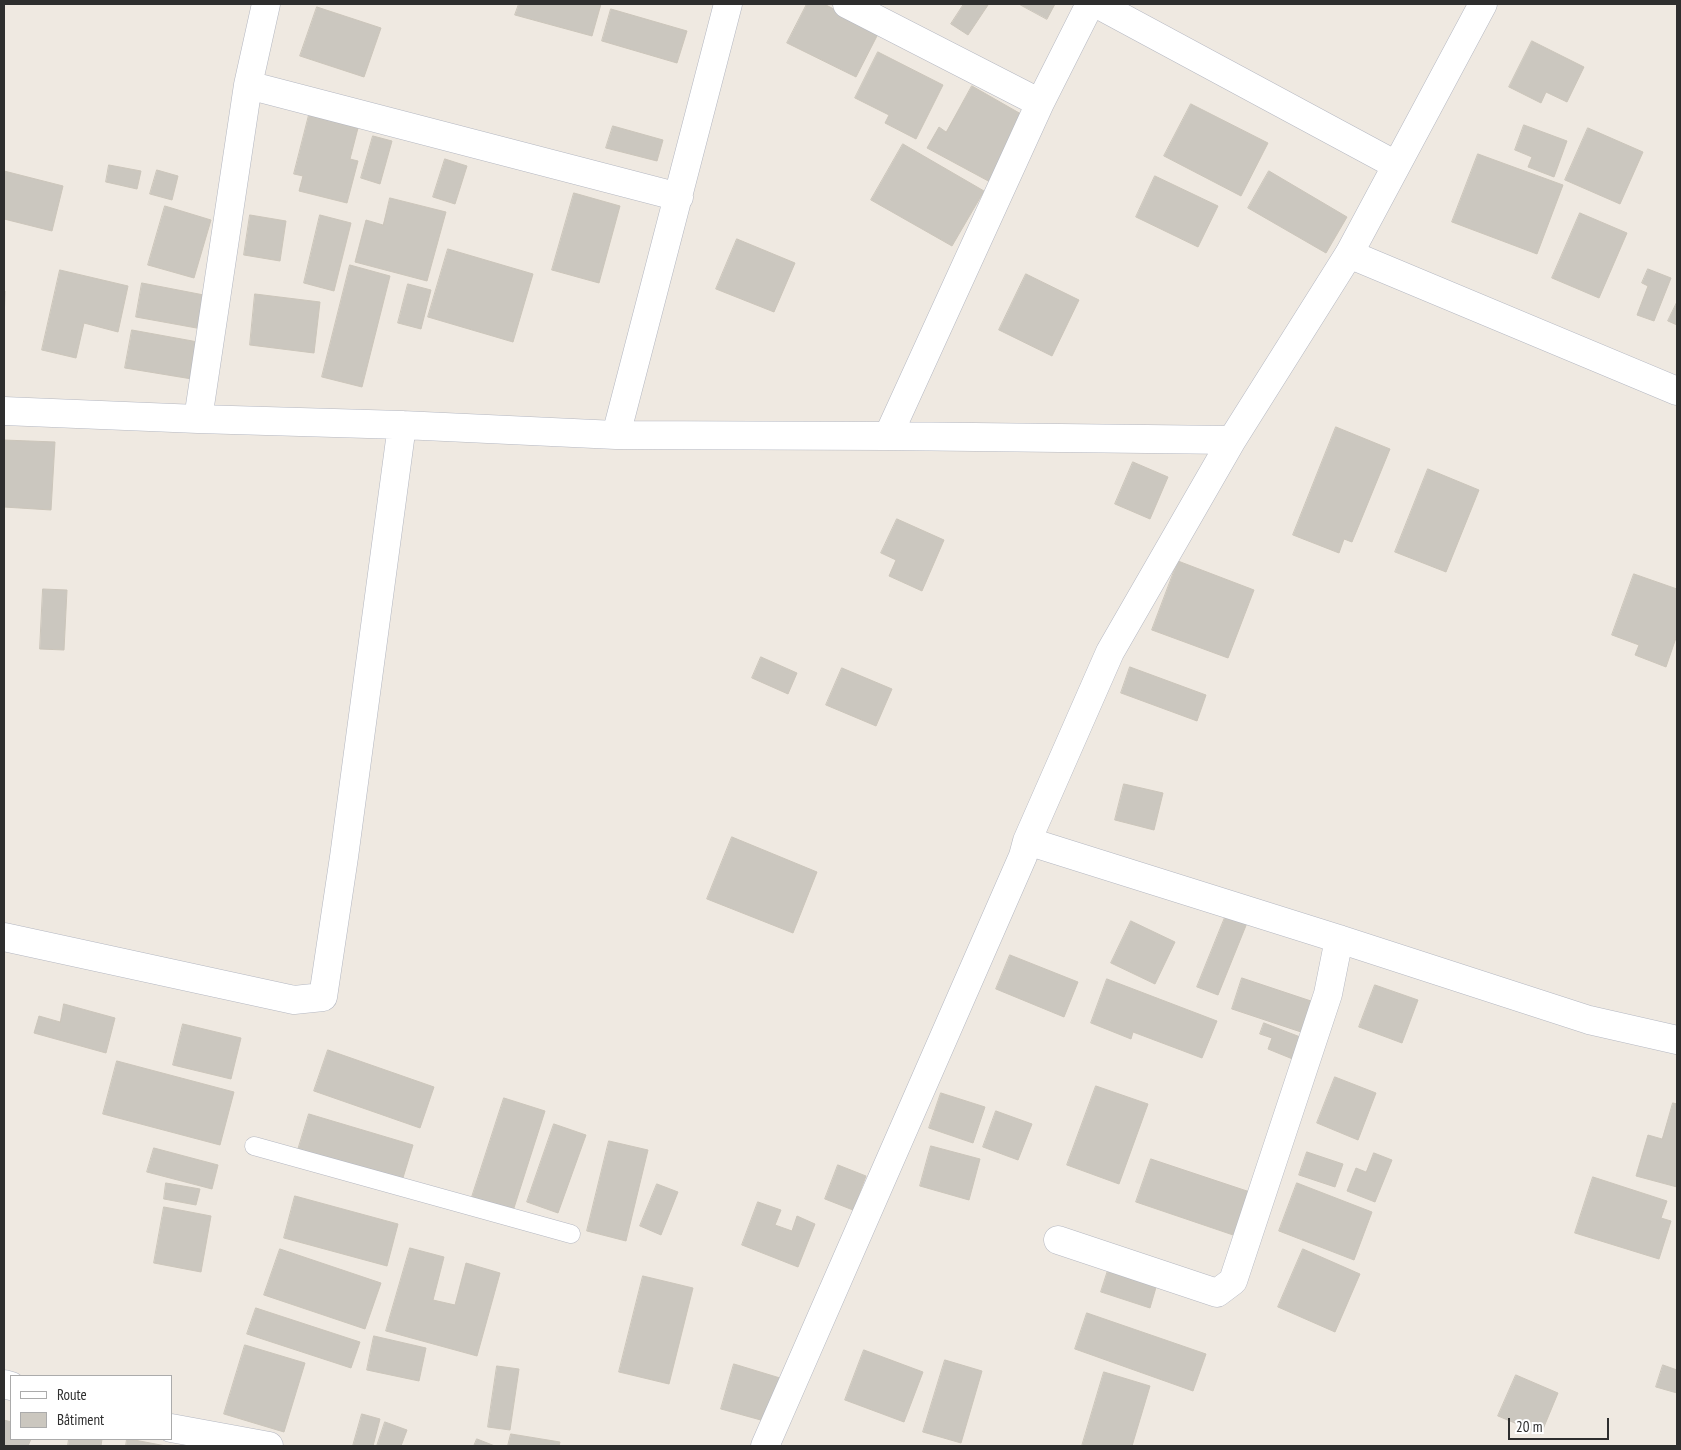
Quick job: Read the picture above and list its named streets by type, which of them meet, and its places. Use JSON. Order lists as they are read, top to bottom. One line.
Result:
{"legend":["Route","Bâtiment"],"scale_bar":"20 m"}
